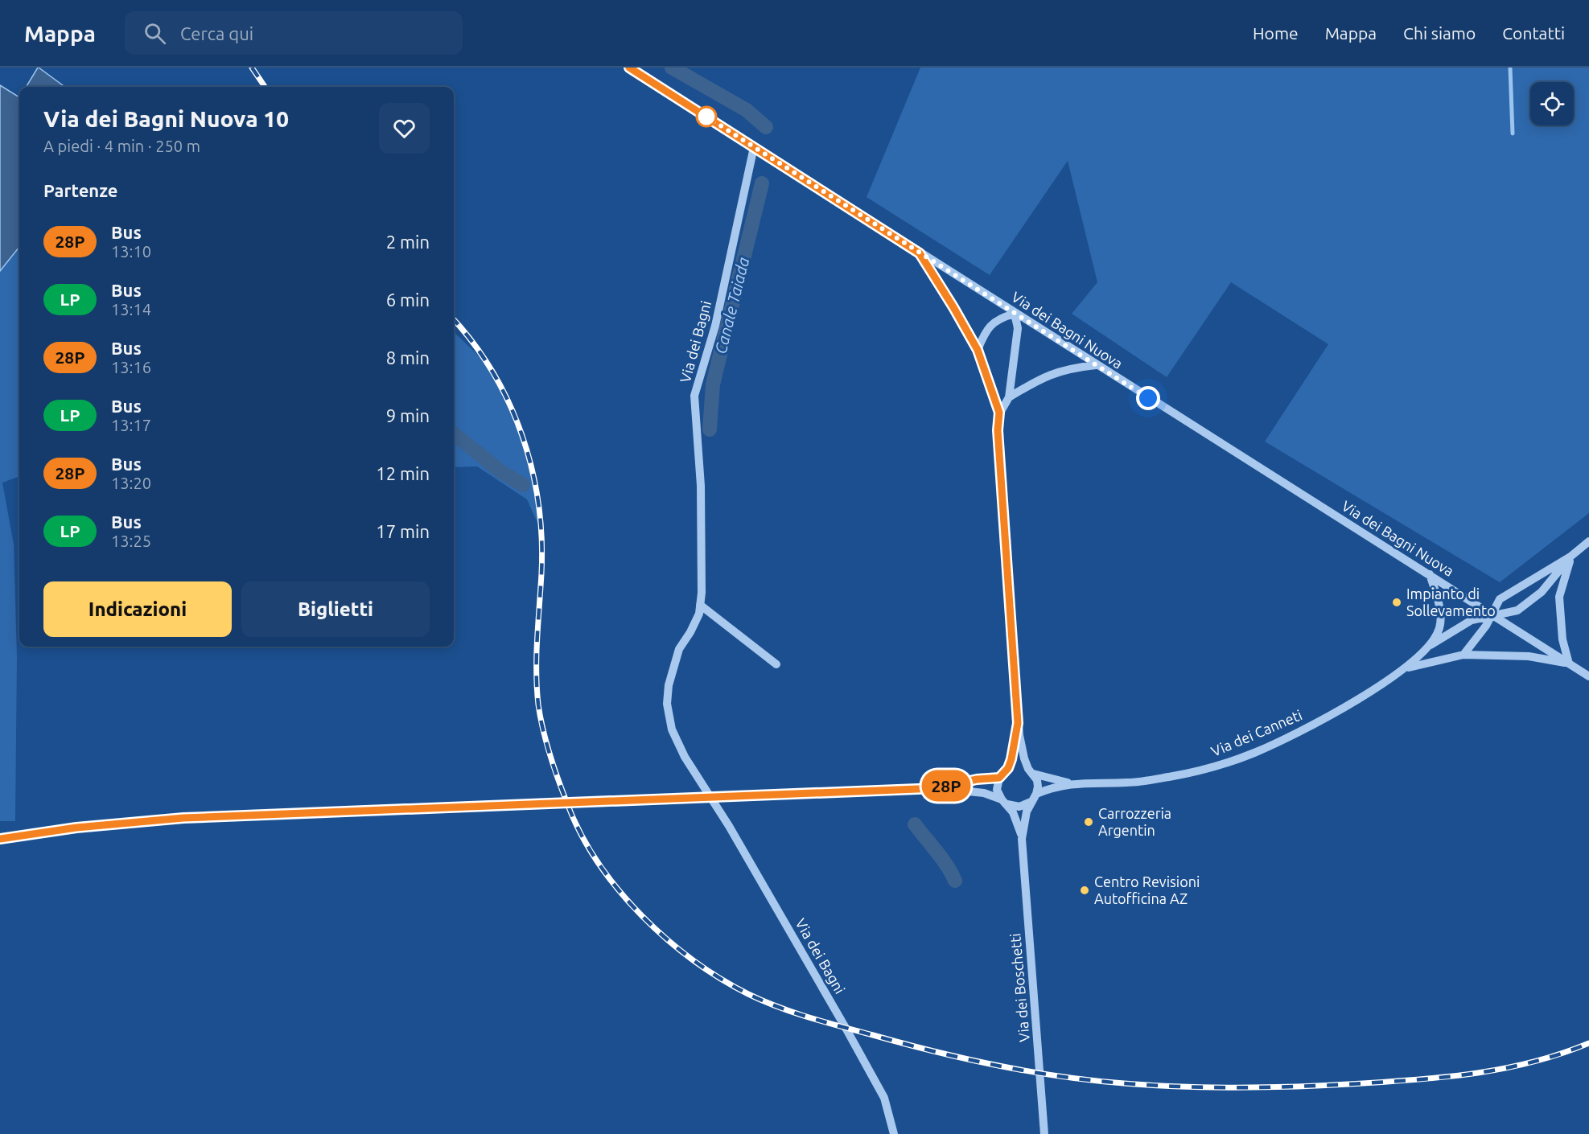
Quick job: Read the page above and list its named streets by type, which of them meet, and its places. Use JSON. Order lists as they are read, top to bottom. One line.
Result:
{"streets":{"street":["Via dei Bagni Nuova","Via dei Bagni","Via dei Canneti","Via dei Boschetti"]},"crossings":[["Via dei Bagni Nuova","Via dei Bagni"],["Via dei Bagni Nuova","Via dei Canneti"],["Via dei Canneti","Via dei Boschetti"]],"water":["Canale Taiada"],"places":["Impianto di Sollevamento","Carrozzeria Argentin","Centro Revisioni Autofficina AZ"],"lines":["bus line 28P"],"page":{"header":"Mappa","search":"Cerca qui","nav":["Home","Mappa","Chi siamo","Contatti"],"on_map":"28P","heading":[["Via dei Bagni Nuova 10","A piedi · 4 min · 250 m"],"Partenze"],"list":[{"mark":"28P","name":"Bus","note":"13:10","value":"2 min"},{"mark":"LP","name":"Bus","note":"13:14","value":"6 min"},{"mark":"28P","name":"Bus","note":"13:16","value":"8 min"},{"mark":"LP","name":"Bus","note":"13:17","value":"9 min"},{"mark":"28P","name":"Bus","note":"13:20","value":"12 min"},{"mark":"LP","name":"Bus","note":"13:25","value":"17 min"}],"buttons":["Indicazioni","Biglietti"]}}
